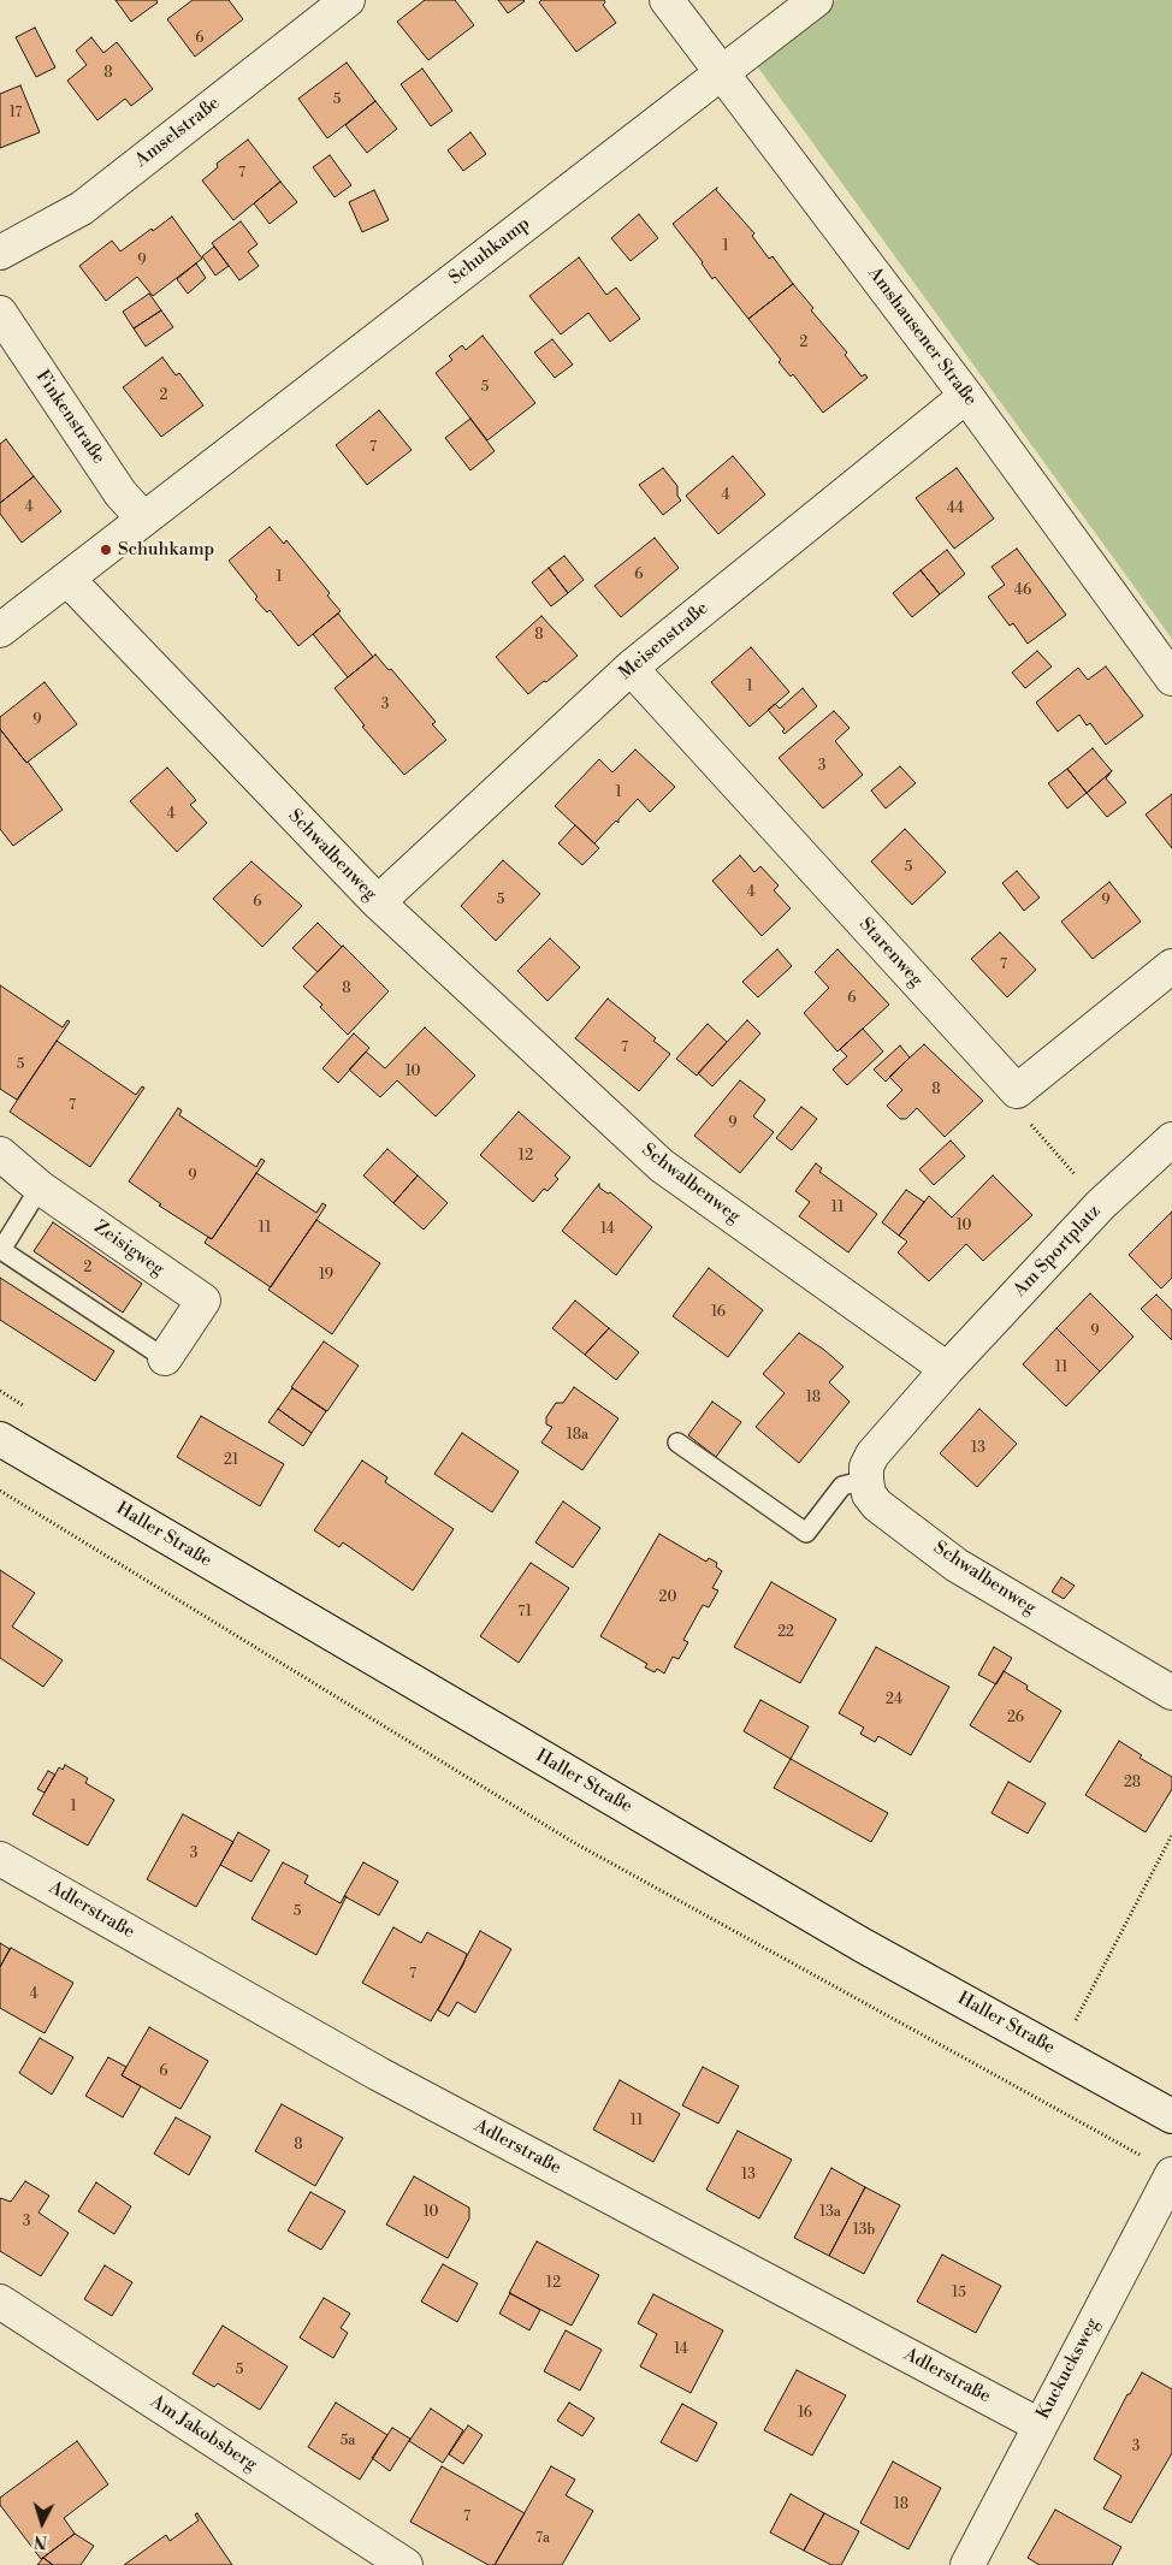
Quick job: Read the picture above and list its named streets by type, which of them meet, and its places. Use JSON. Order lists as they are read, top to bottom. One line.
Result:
{"streets":{"street":["Amselstraße","Schuhkamp","Amshausener Straße","Finkenstraße","Meisenstraße","Schwalbenweg","Starenweg","Zeisigweg","Am Sportplatz","Haller Straße","Adlerstraße","Kuckucksweg","Am Jakobsberg"]},"crossings":[["Schuhkamp","Amshausener Straße"],["Schuhkamp","Finkenstraße"],["Schuhkamp","Schwalbenweg"],["Amshausener Straße","Meisenstraße"],["Meisenstraße","Schwalbenweg"],["Meisenstraße","Starenweg"],["Schwalbenweg","Am Sportplatz"],["Adlerstraße","Kuckucksweg"]],"places":["Schuhkamp"],"house_numbers":["6","8","5","17","7","1","9","2","5","2","7","4","4","44","6","1","46","8","1","3","9","3","1","4","5","4","5","9","6","7","8","6","7","5","10","8","7","9","12","9","11","10","11","14","2","19","16","9","11","18","18a","13","21","20","71","22","24","26","28","1","3","5","7","4","6","11","8","13","10","13a","3","13b","12","15","14","5","16","5a","3","18","7","7a"],"north":"bottom"}
